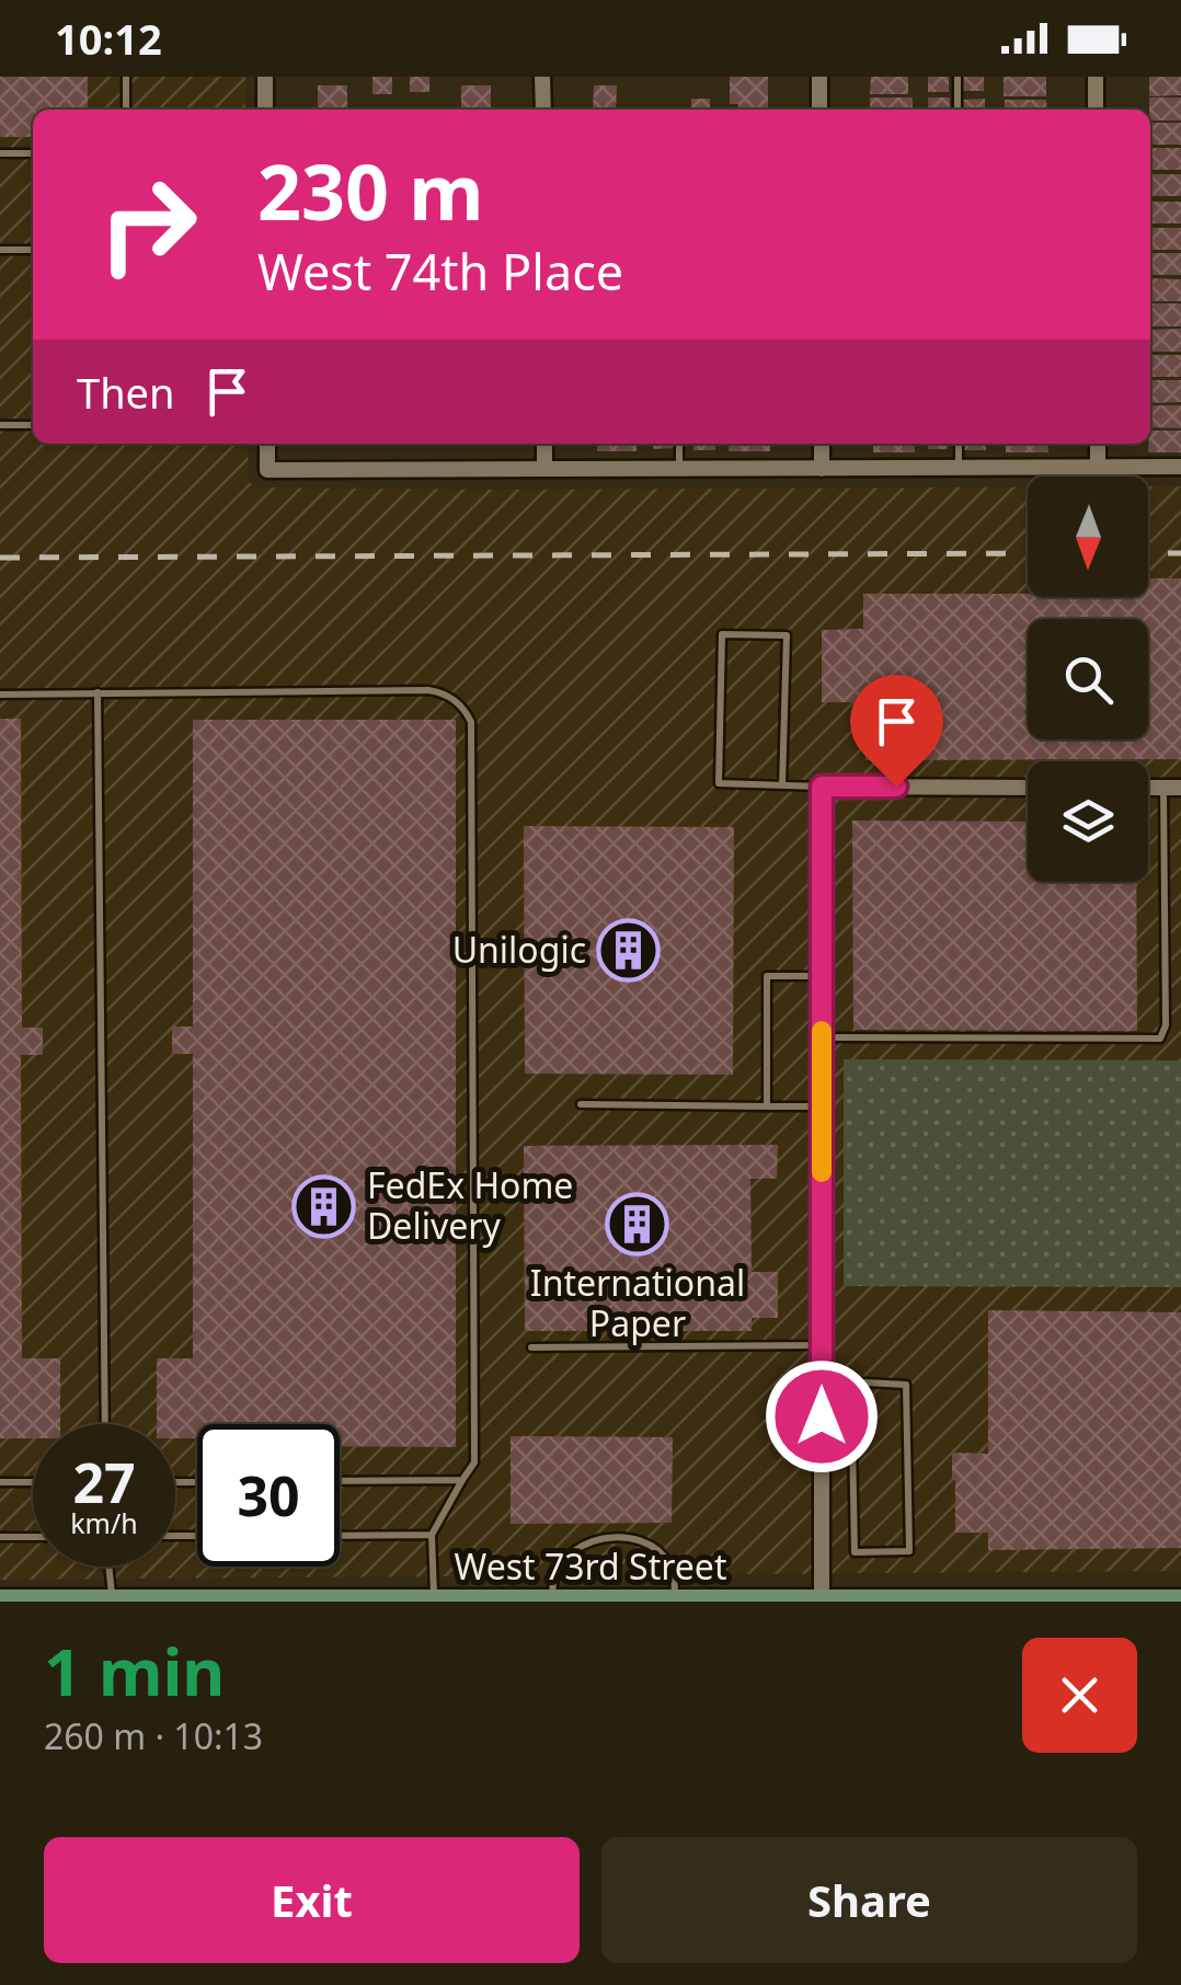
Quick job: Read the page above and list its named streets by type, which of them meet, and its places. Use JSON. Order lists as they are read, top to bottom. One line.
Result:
{"streets":{"street":["West 73rd Street"]},"places":{"building":["Unilogic","FedEx Home Delivery","International Paper"]},"north":"bottom","page":{"status":"10:12","turn":["230 m","West 74th Place"],"then":"Then","speed":"27 km/h","limit":"30","heading":["1 min","260 m · 10:13"],"buttons":["Exit","Share"]}}
